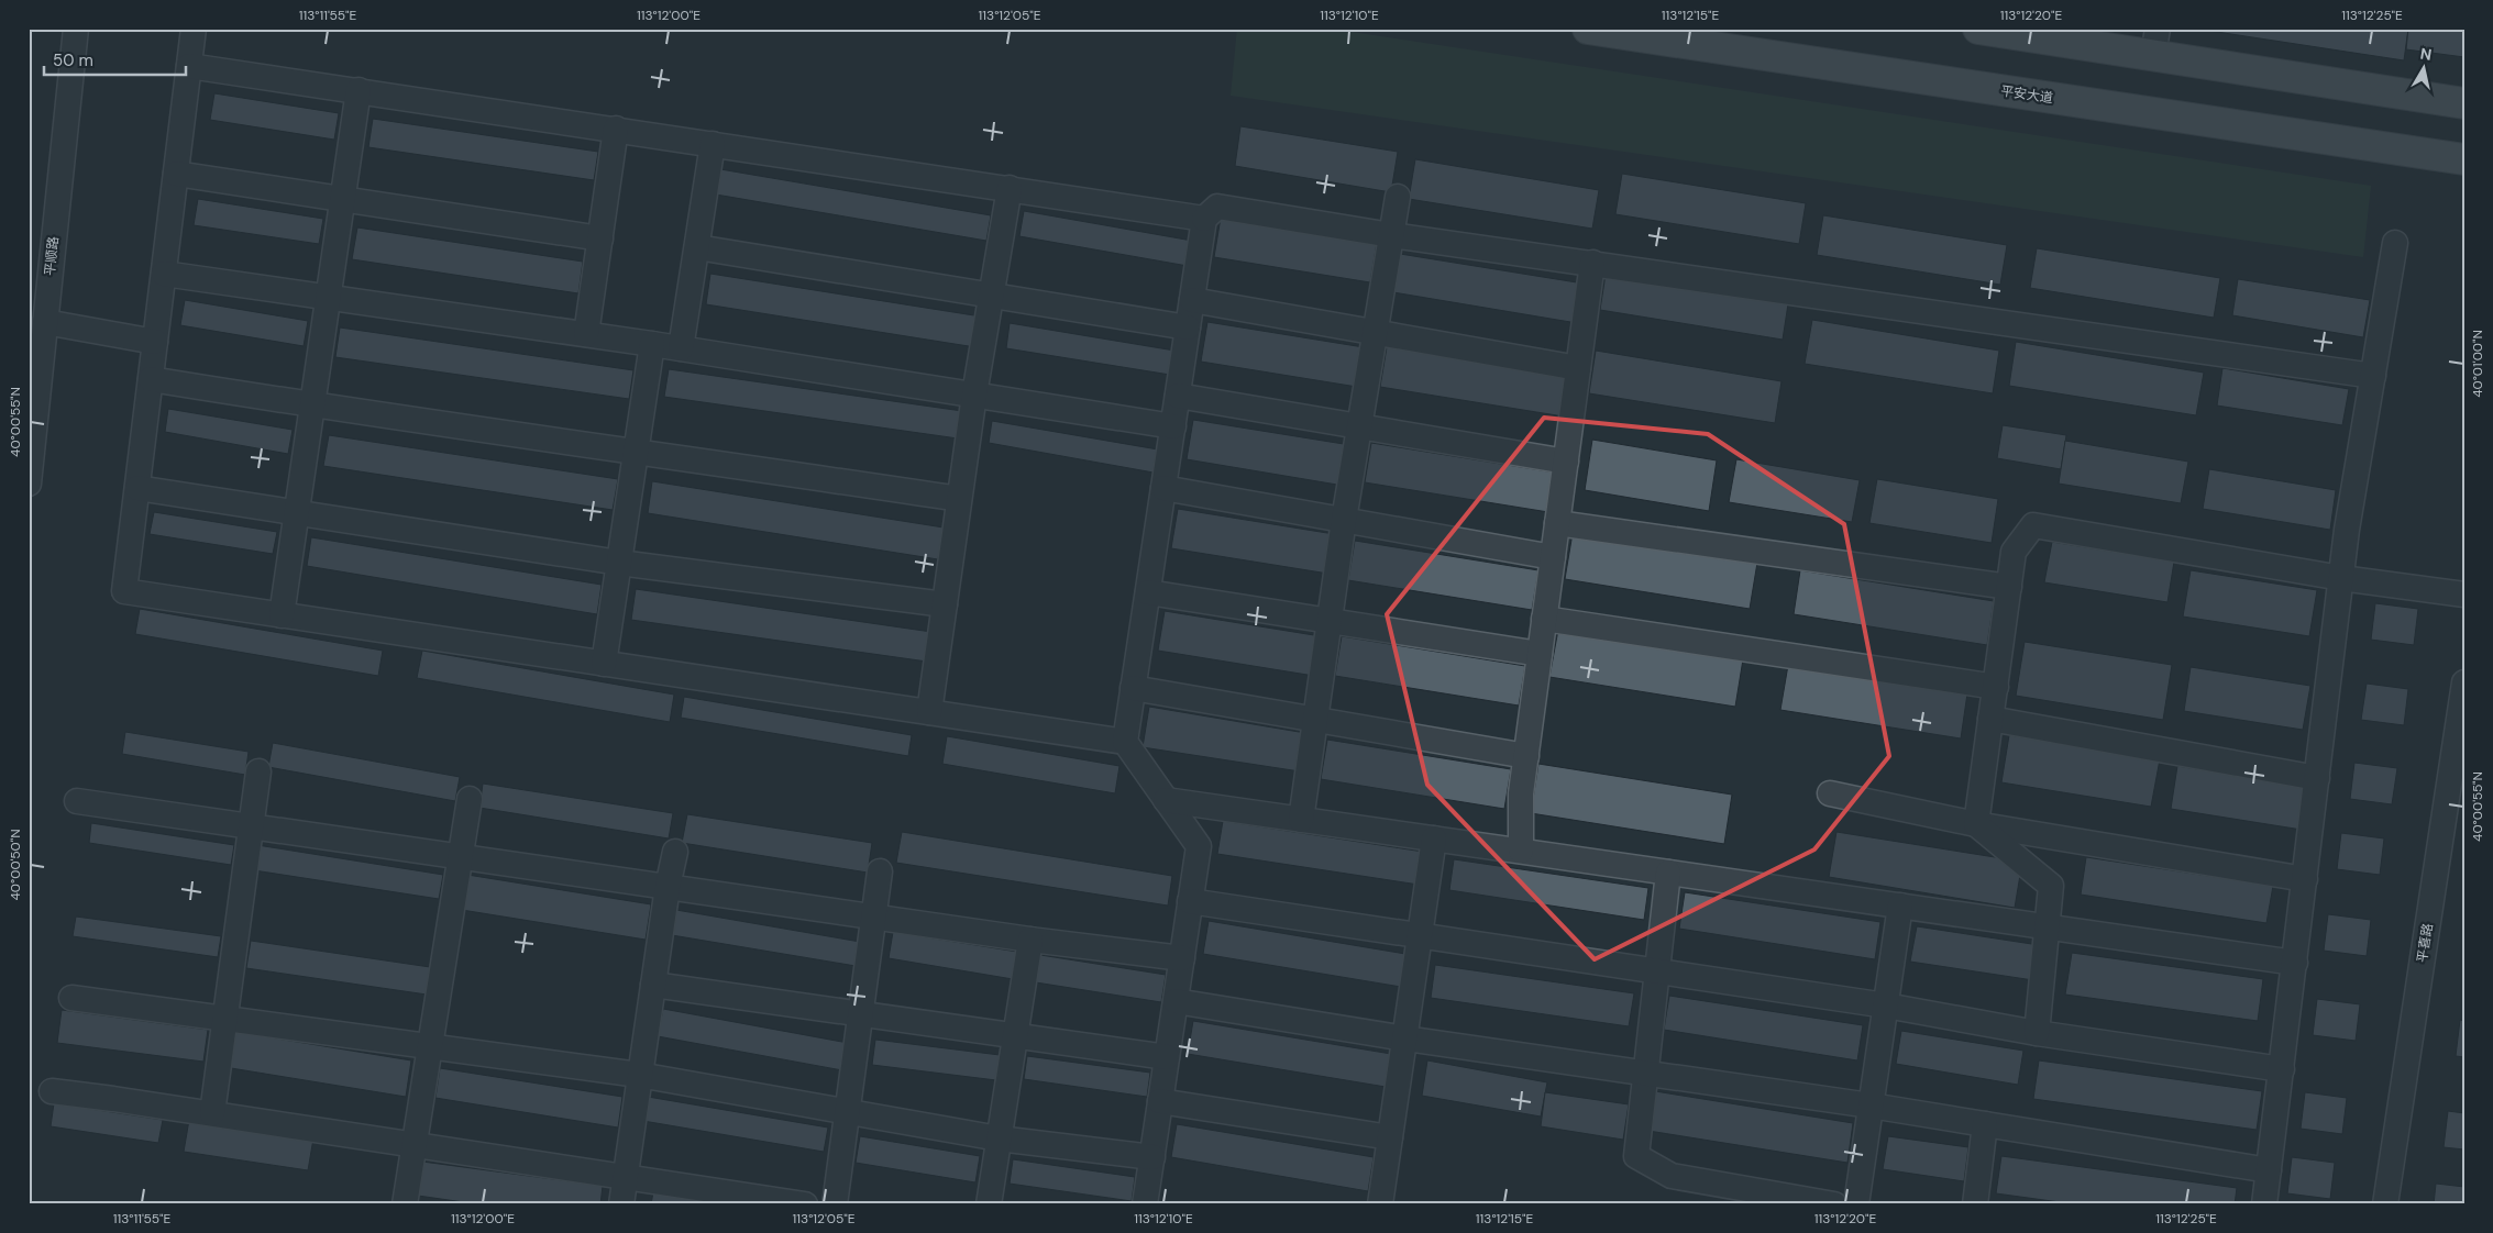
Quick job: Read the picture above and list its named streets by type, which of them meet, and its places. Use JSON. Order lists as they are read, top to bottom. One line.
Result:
{"streets":{"main road":["平安大道"],"street":["平顺路","平喜路"]},"scale_bar":"50 m","north":"top","coordinates":["113°11'55\"E","113°12'00\"E","113°12'05\"E","113°12'10\"E","113°12'15\"E","113°12'20\"E","113°12'25\"E","40°01'00\"N","40°00'55\"N","40°00'50\"N"]}
